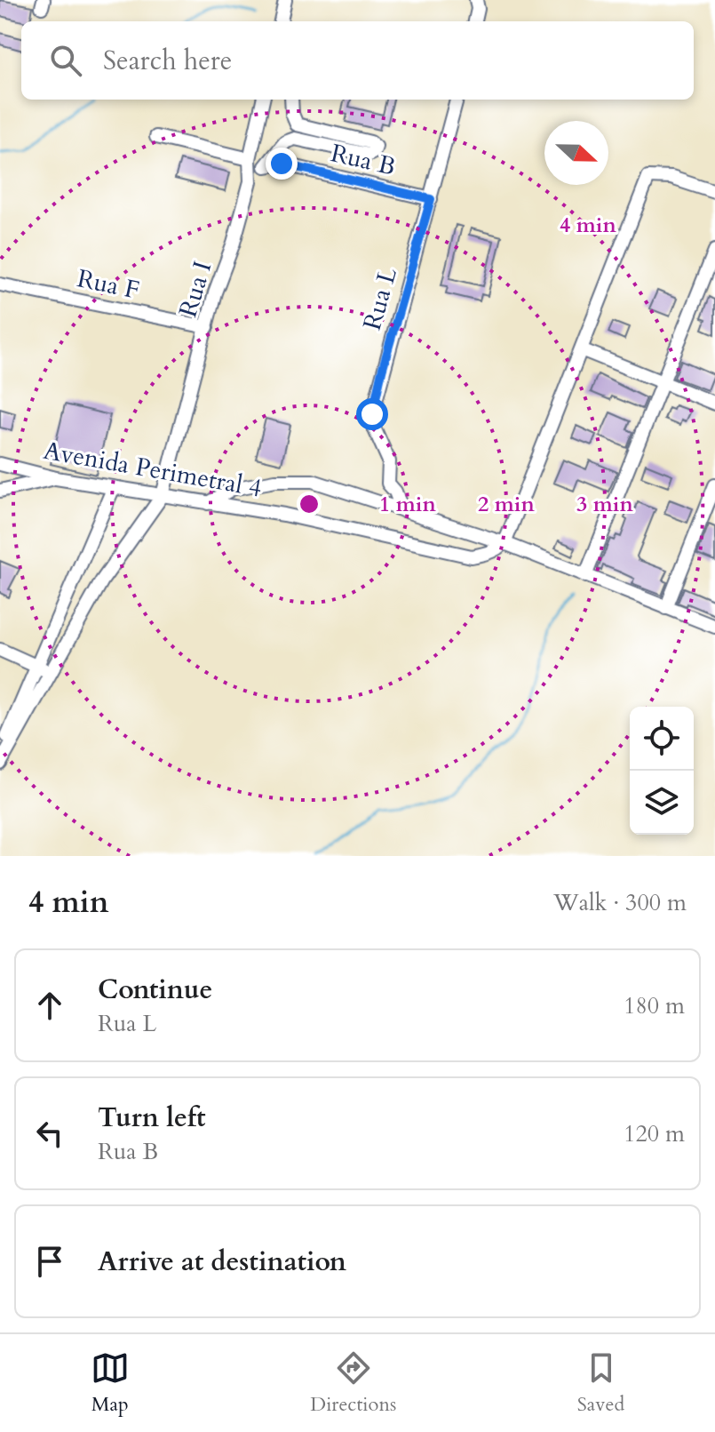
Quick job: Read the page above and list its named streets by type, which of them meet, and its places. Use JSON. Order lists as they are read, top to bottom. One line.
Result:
{"streets":{"street":["Rua B","Rua F","Rua I","Rua L","Avenida Perimetral 4"]},"crossings":[["Rua B","Rua L"],["Rua F","Rua I"],["Rua I","Avenida Perimetral 4"]],"north":"right","page":{"search":"Search here","heading":["4 min","Walk · 300 m"],"list":[["Continue","Rua L","180 m"],["Turn left","Rua B","120 m"],"Arrive at destination"],"nav":["Map","Directions","Saved"]},"rings":["4 min","1 min","2 min","3 min"]}
